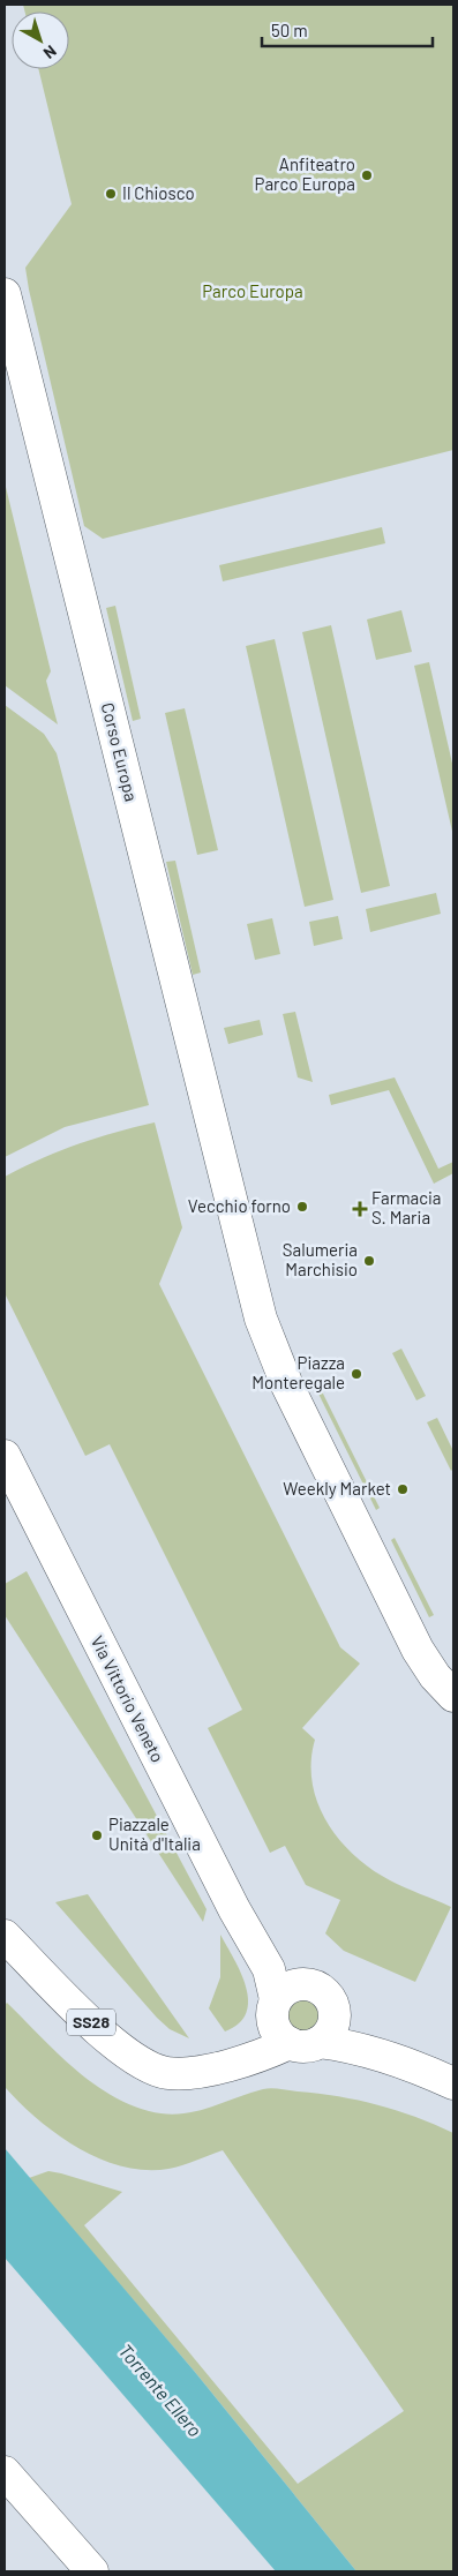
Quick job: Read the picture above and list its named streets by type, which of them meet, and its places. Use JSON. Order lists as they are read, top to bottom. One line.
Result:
{"streets":{"street":["Corso Europa","Via Vittorio Veneto","SS28"]},"crossings":[["Via Vittorio Veneto","SS28"]],"water":["Torrente Ellero"],"parks":["Parco Europa"],"places":{"other":["Anfiteatro Parco Europa","Il Chiosco","Vecchio forno","Salumeria Marchisio","Piazza Monteregale","Weekly Market","Piazzale Unità d'Italia"],"health":["Farmacia S. Maria"]},"scale_bar":"50 m","north":"bottom right"}
